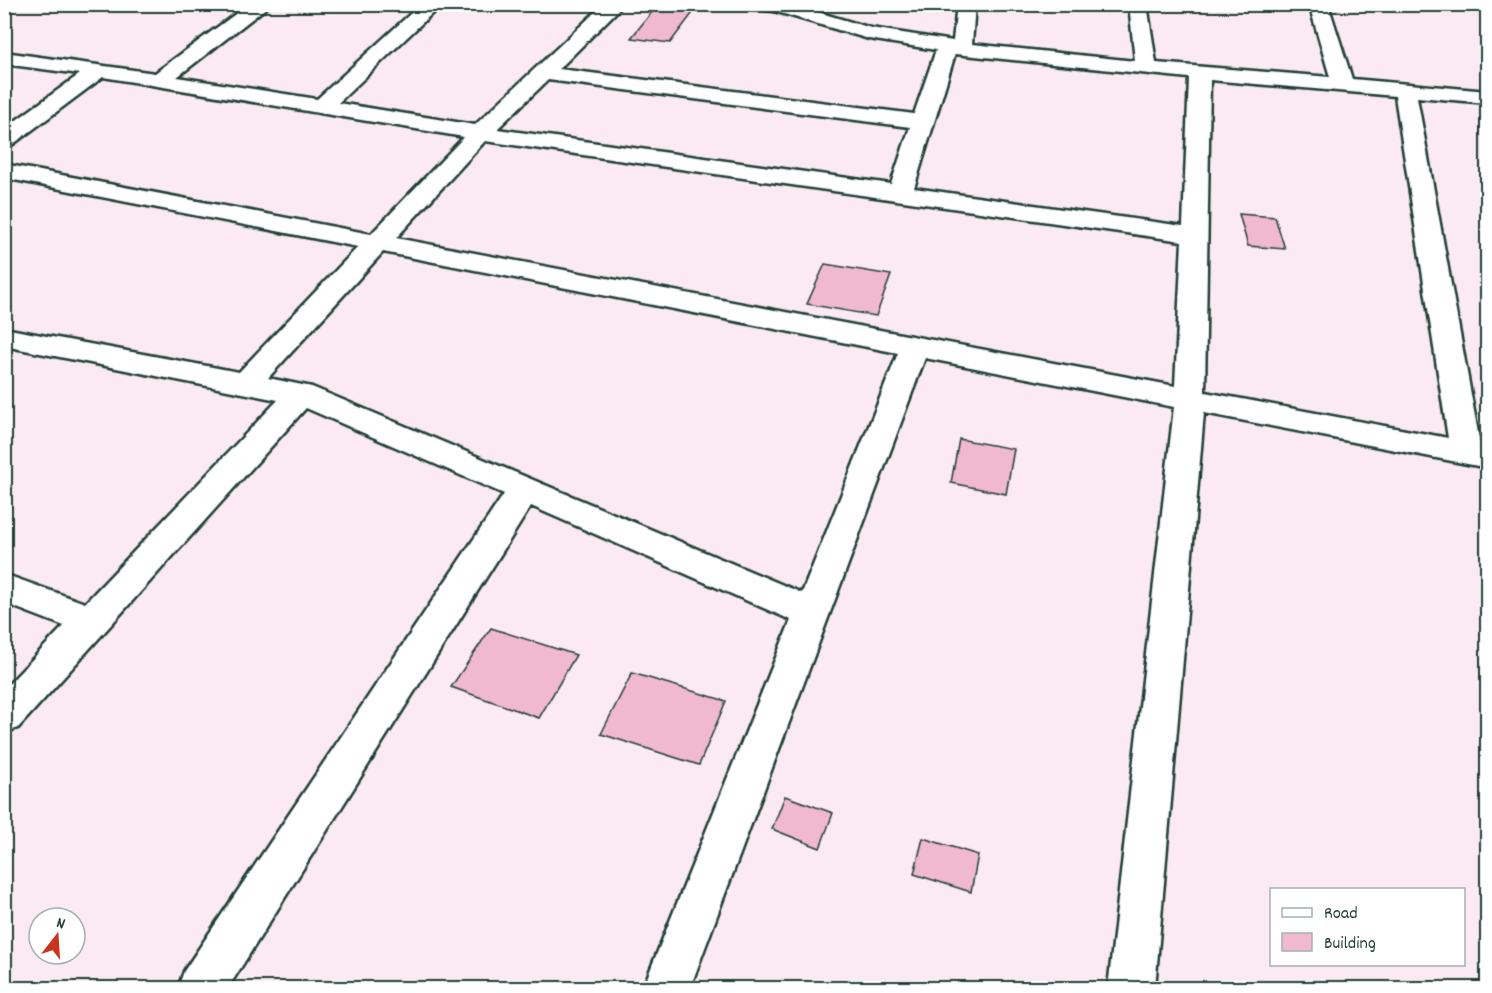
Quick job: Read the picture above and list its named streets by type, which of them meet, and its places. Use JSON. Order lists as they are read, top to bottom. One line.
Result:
{"legend":["Road","Building"],"north":"top"}
